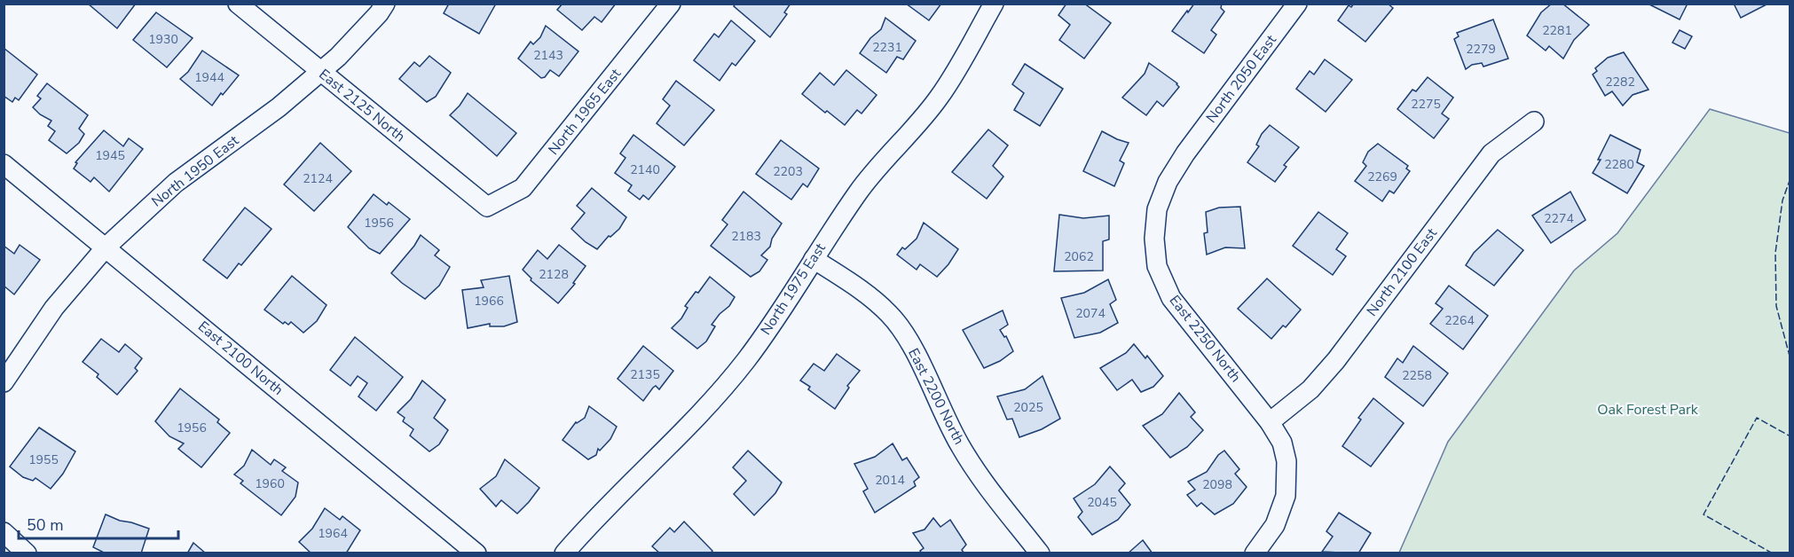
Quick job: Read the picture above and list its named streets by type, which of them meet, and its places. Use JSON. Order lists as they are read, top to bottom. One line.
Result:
{"streets":{"street":["North 2050 East","East 2125 North","North 1965 East","North 1950 East","North 2100 East","North 1975 East","East 2250 North","East 2100 North","East 2200 North"]},"crossings":[["North 2050 East","East 2250 North"],["East 2125 North","North 1965 East"],["East 2125 North","North 1950 East"],["North 1950 East","East 2100 North"],["North 2100 East","East 2250 North"],["North 1975 East","East 2200 North"]],"parks":["Oak Forest Park"],"house_numbers":["2281","1930","2231","2279","2143","1944","2282","2275","1945","2280","2140","2203","2269","2124","2274","1956","2183","2062","2128","1966","2074","2264","2135","2258","2025","1956","1955","2014","1960","2098","2045","1964"],"scale_bar":"50 m"}
